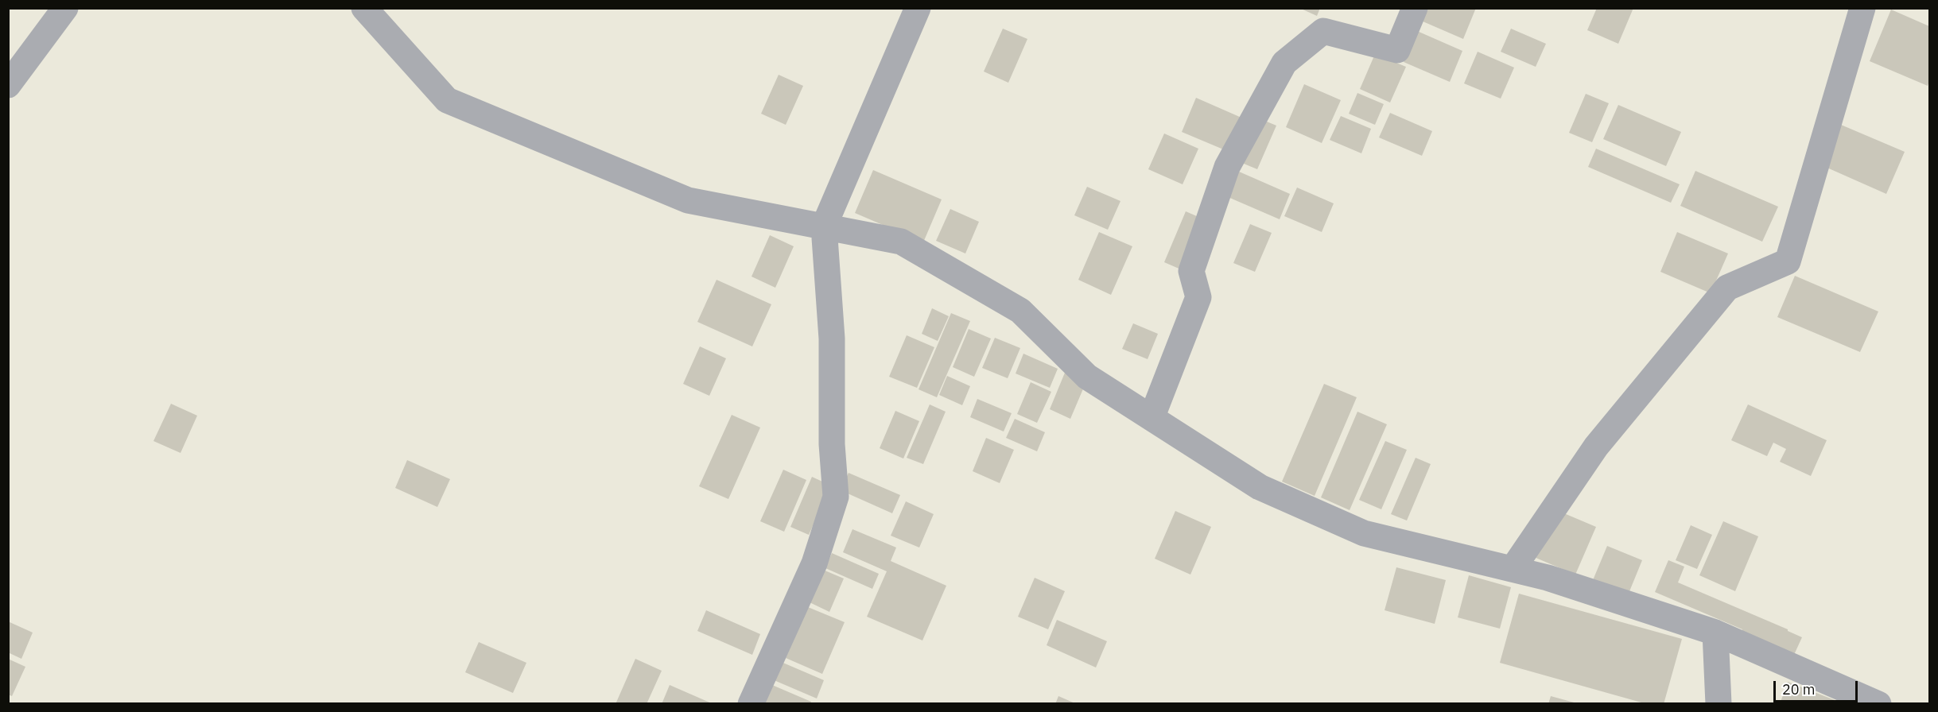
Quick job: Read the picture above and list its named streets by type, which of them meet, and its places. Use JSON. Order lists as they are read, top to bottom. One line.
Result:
{"scale_bar":"20 m"}
